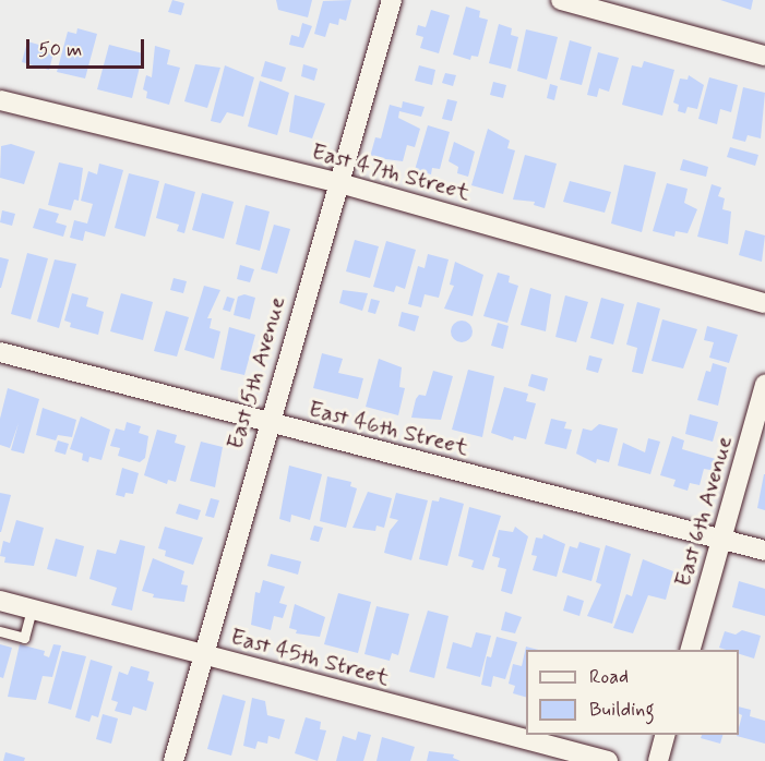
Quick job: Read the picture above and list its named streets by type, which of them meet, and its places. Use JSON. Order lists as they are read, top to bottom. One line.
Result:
{"streets":{"street":["East 47th Street","East 5th Avenue","East 46th Street","East 6th Avenue","East 45th Street"]},"crossings":[["East 47th Street","East 5th Avenue"],["East 5th Avenue","East 46th Street"],["East 5th Avenue","East 45th Street"],["East 46th Street","East 6th Avenue"]],"legend":["Road","Building"],"scale_bar":"50 m"}
